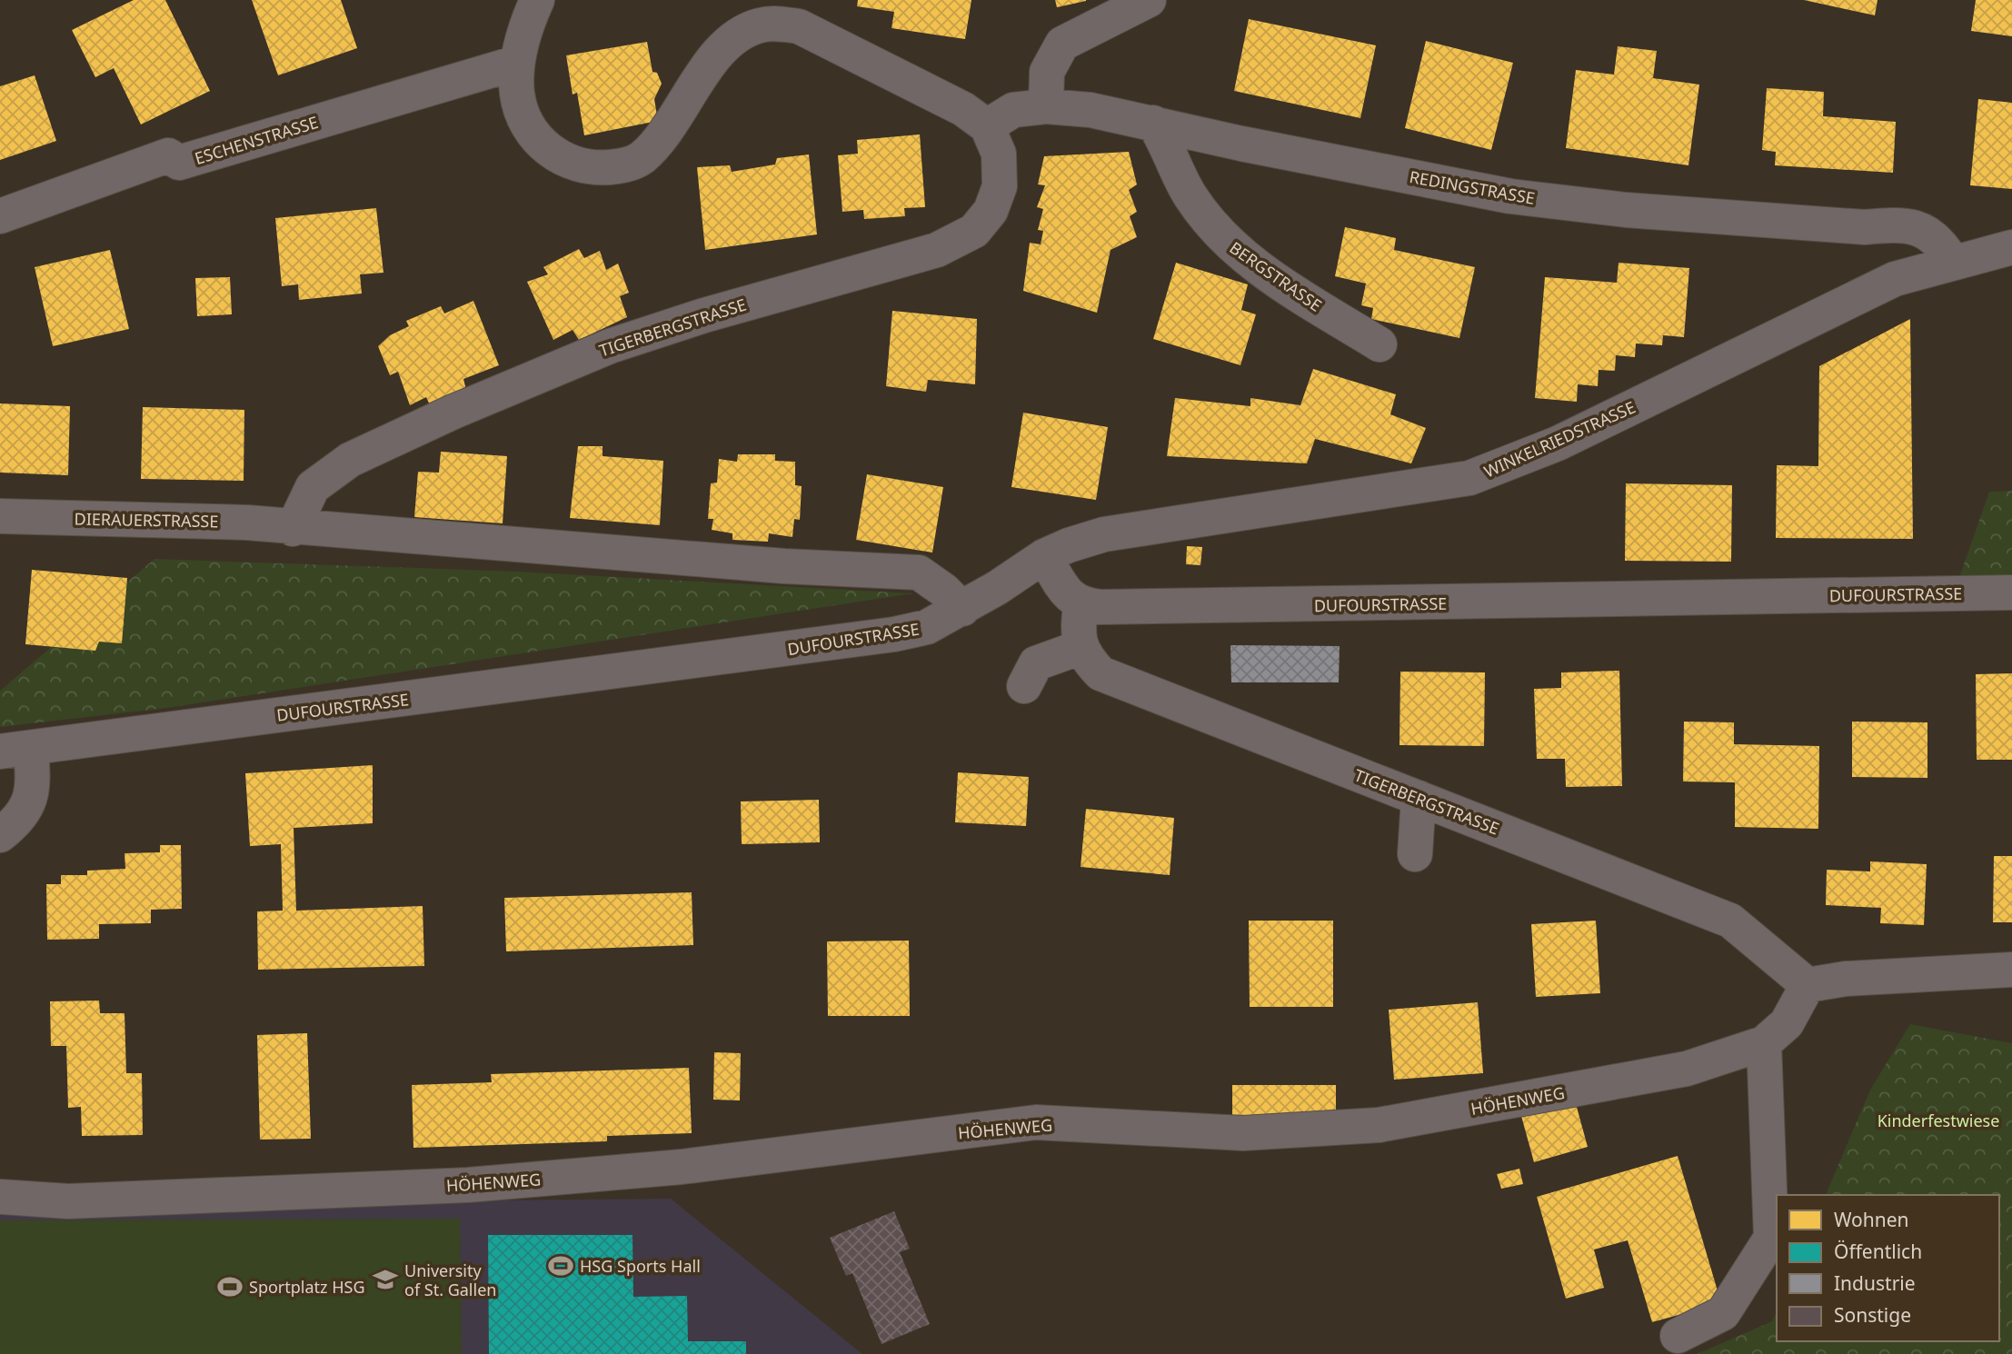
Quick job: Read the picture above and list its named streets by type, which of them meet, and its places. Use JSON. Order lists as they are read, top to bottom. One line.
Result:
{"streets":{"street":["ESCHENSTRASSE","REDINGSTRASSE","BERGSTRASSE","TIGERBERGSTRASSE","WINKELRIEDSTRASSE","DIERAUERSTRASSE","DUFOURSTRASSE","HÖHENWEG"]},"crossings":[["REDINGSTRASSE","BERGSTRASSE"],["REDINGSTRASSE","TIGERBERGSTRASSE"],["REDINGSTRASSE","WINKELRIEDSTRASSE"],["TIGERBERGSTRASSE","DIERAUERSTRASSE"],["TIGERBERGSTRASSE","HÖHENWEG"],["WINKELRIEDSTRASSE","DUFOURSTRASSE"]],"parks":["Kinderfestwiese"],"places":{"sports":["HSG Sports Hall","Sportplatz HSG"],"school or university":["University of St. Gallen"]},"legend":["Wohnen","Öffentlich","Industrie","Sonstige"]}
